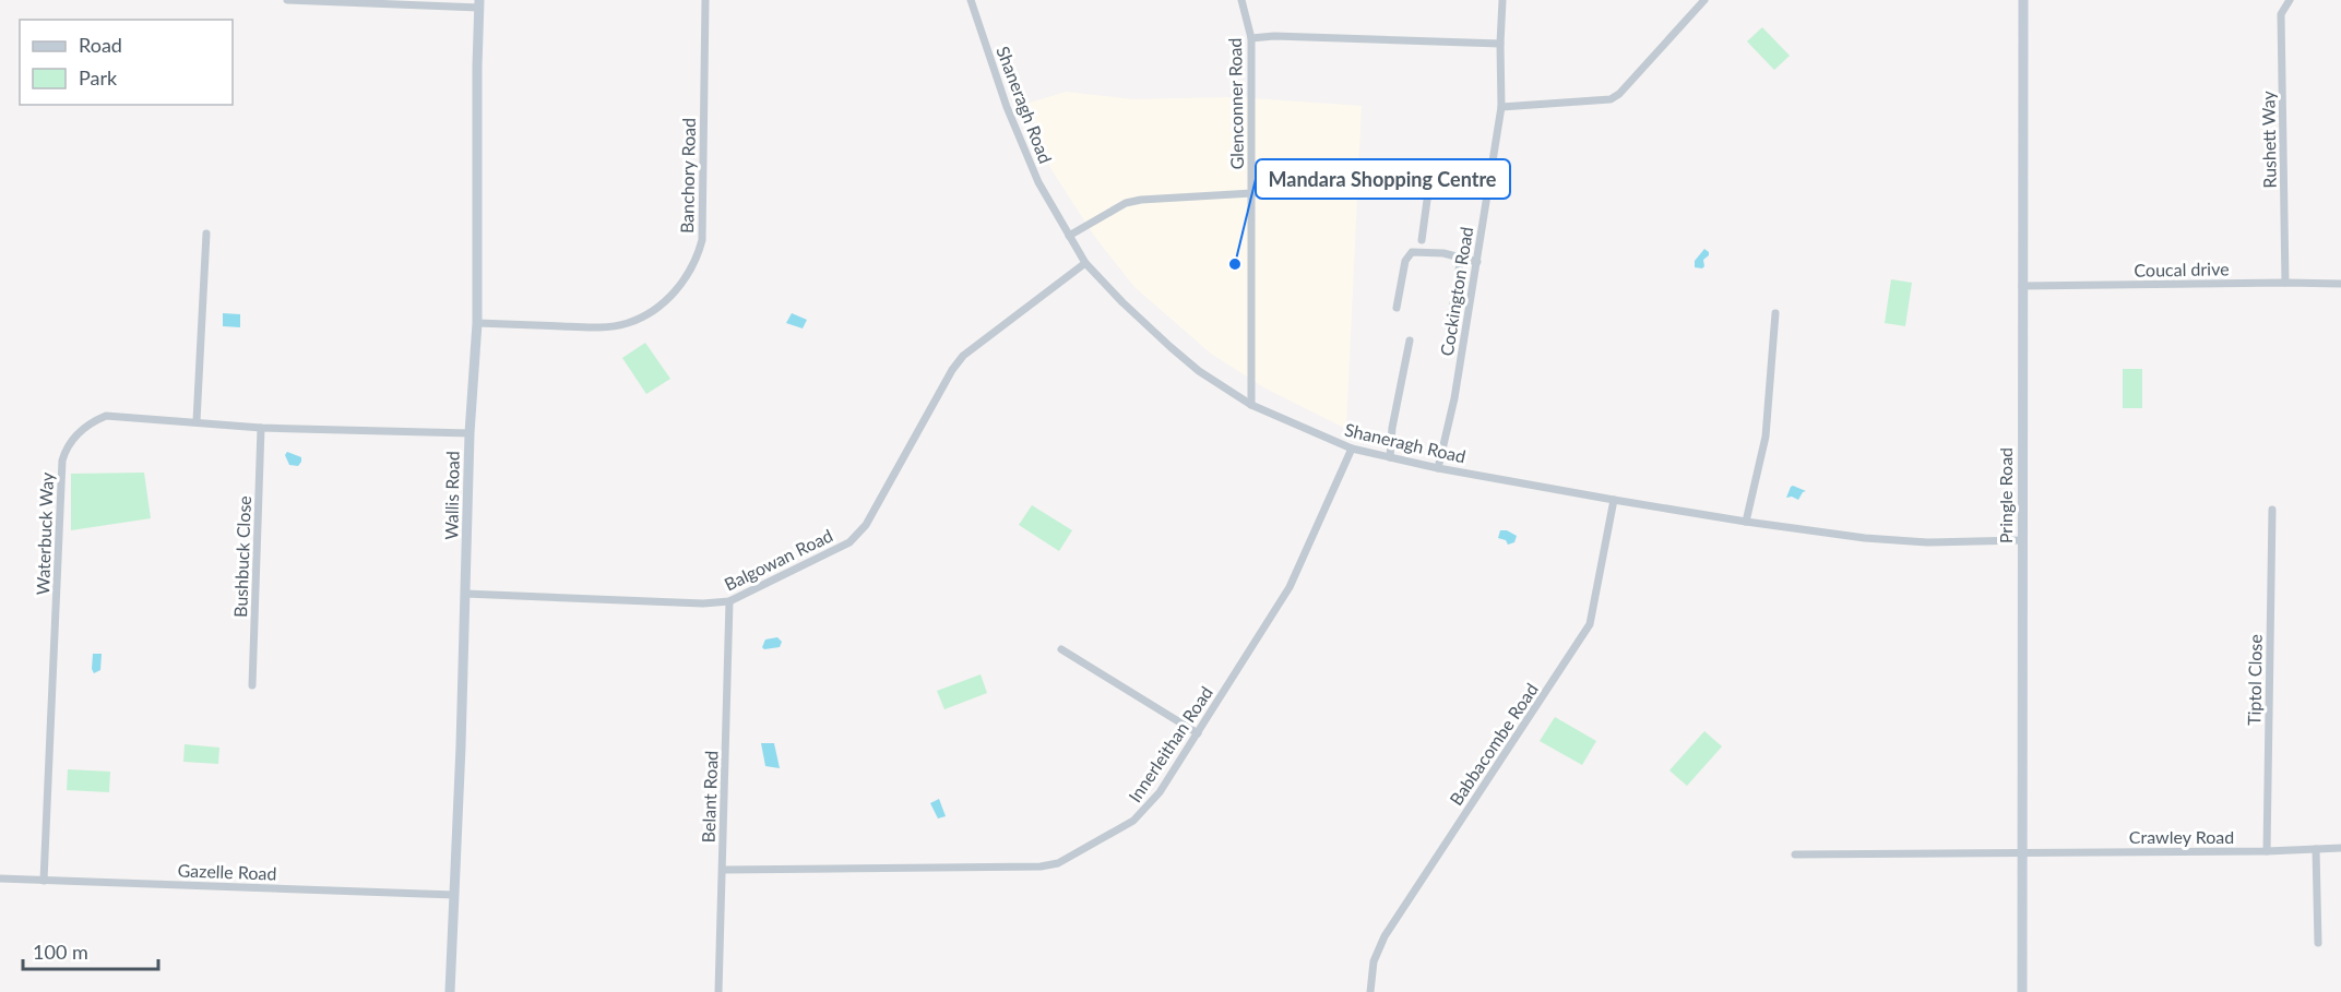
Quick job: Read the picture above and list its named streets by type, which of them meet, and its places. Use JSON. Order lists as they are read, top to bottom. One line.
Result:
{"streets":{"street":["Glenconner Road","Shaneragh Road","Rushett Way","Banchory Road","Coucal drive","Cockington Road","Wallis Road","Pringle Road","Waterbuck Way","Bushbuck Close","Balgowan Road","Tiptol Close","Innerleithan Road","Babbacombe Road","Belant Road","Crawley Road","Gazelle Road"]},"crossings":[["Glenconner Road","Shaneragh Road"],["Shaneragh Road","Cockington Road"],["Shaneragh Road","Pringle Road"],["Shaneragh Road","Balgowan Road"],["Shaneragh Road","Innerleithan Road"],["Shaneragh Road","Babbacombe Road"],["Rushett Way","Coucal drive"],["Banchory Road","Wallis Road"],["Coucal drive","Pringle Road"],["Wallis Road","Waterbuck Way"],["Wallis Road","Balgowan Road"],["Wallis Road","Gazelle Road"],["Pringle Road","Crawley Road"],["Waterbuck Way","Bushbuck Close"],["Waterbuck Way","Gazelle Road"],["Balgowan Road","Belant Road"],["Tiptol Close","Crawley Road"],["Innerleithan Road","Belant Road"]],"places":["Mandara Shopping Centre"],"legend":["Road","Park"],"scale_bar":"100 m"}
